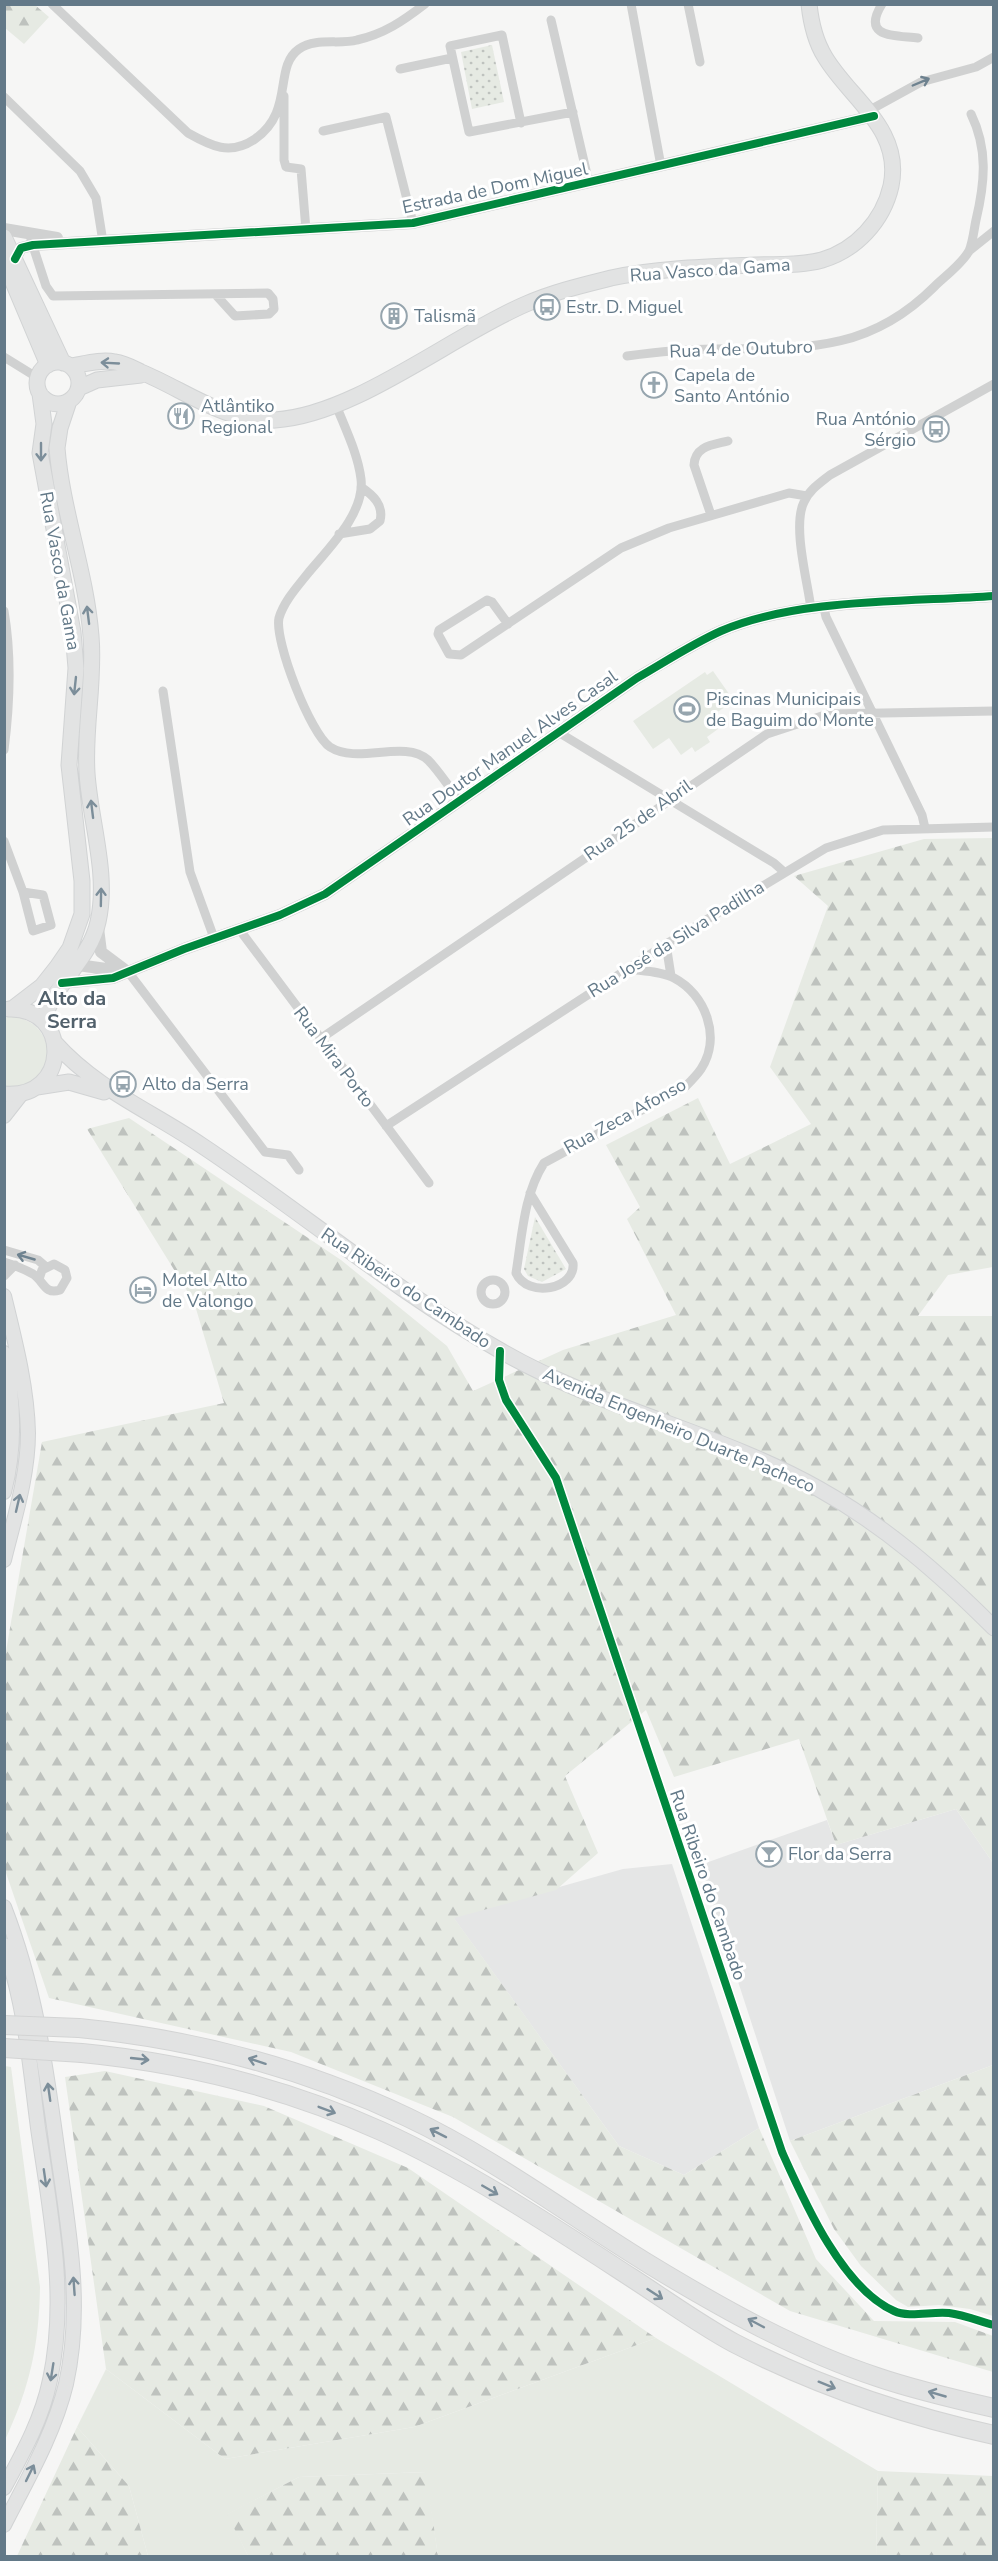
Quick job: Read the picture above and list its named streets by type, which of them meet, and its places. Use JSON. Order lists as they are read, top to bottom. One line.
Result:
{"streets":{"main road":["Rua Vasco da Gama","Rua Ribeiro do Cambado","Avenida Engenheiro Duarte Pacheco"],"street":["Estrada de Dom Miguel","Rua 4 de Outubro","Rua Doutor Manuel Alves Casal","Rua 25 de Abril","Rua José da Silva Padilha","Rua Mira Porto","Rua Zeca Afonso"]},"crossings":[["Estrada de Dom Miguel","Rua Vasco da Gama"],["Rua Vasco da Gama","Rua Doutor Manuel Alves Casal"],["Rua Vasco da Gama","Rua Ribeiro do Cambado"],["Rua Doutor Manuel Alves Casal","Rua Mira Porto"],["Rua 25 de Abril","Rua Mira Porto"],["Rua José da Silva Padilha","Rua Mira Porto"],["Rua Ribeiro do Cambado","Avenida Engenheiro Duarte Pacheco"]],"districts":["Alto da Serra"],"places":{"bus stop":["Estr. D. Miguel","Rua António Sérgio","Alto da Serra"],"building":["Talismã"],"church":["Capela de Santo António"],"restaurant":["Atlântiko Regional"],"sports":["Piscinas Municipais de Baguim do Monte"],"hotel":["Motel Alto de Valongo"],"bar":["Flor da Serra"]}}
